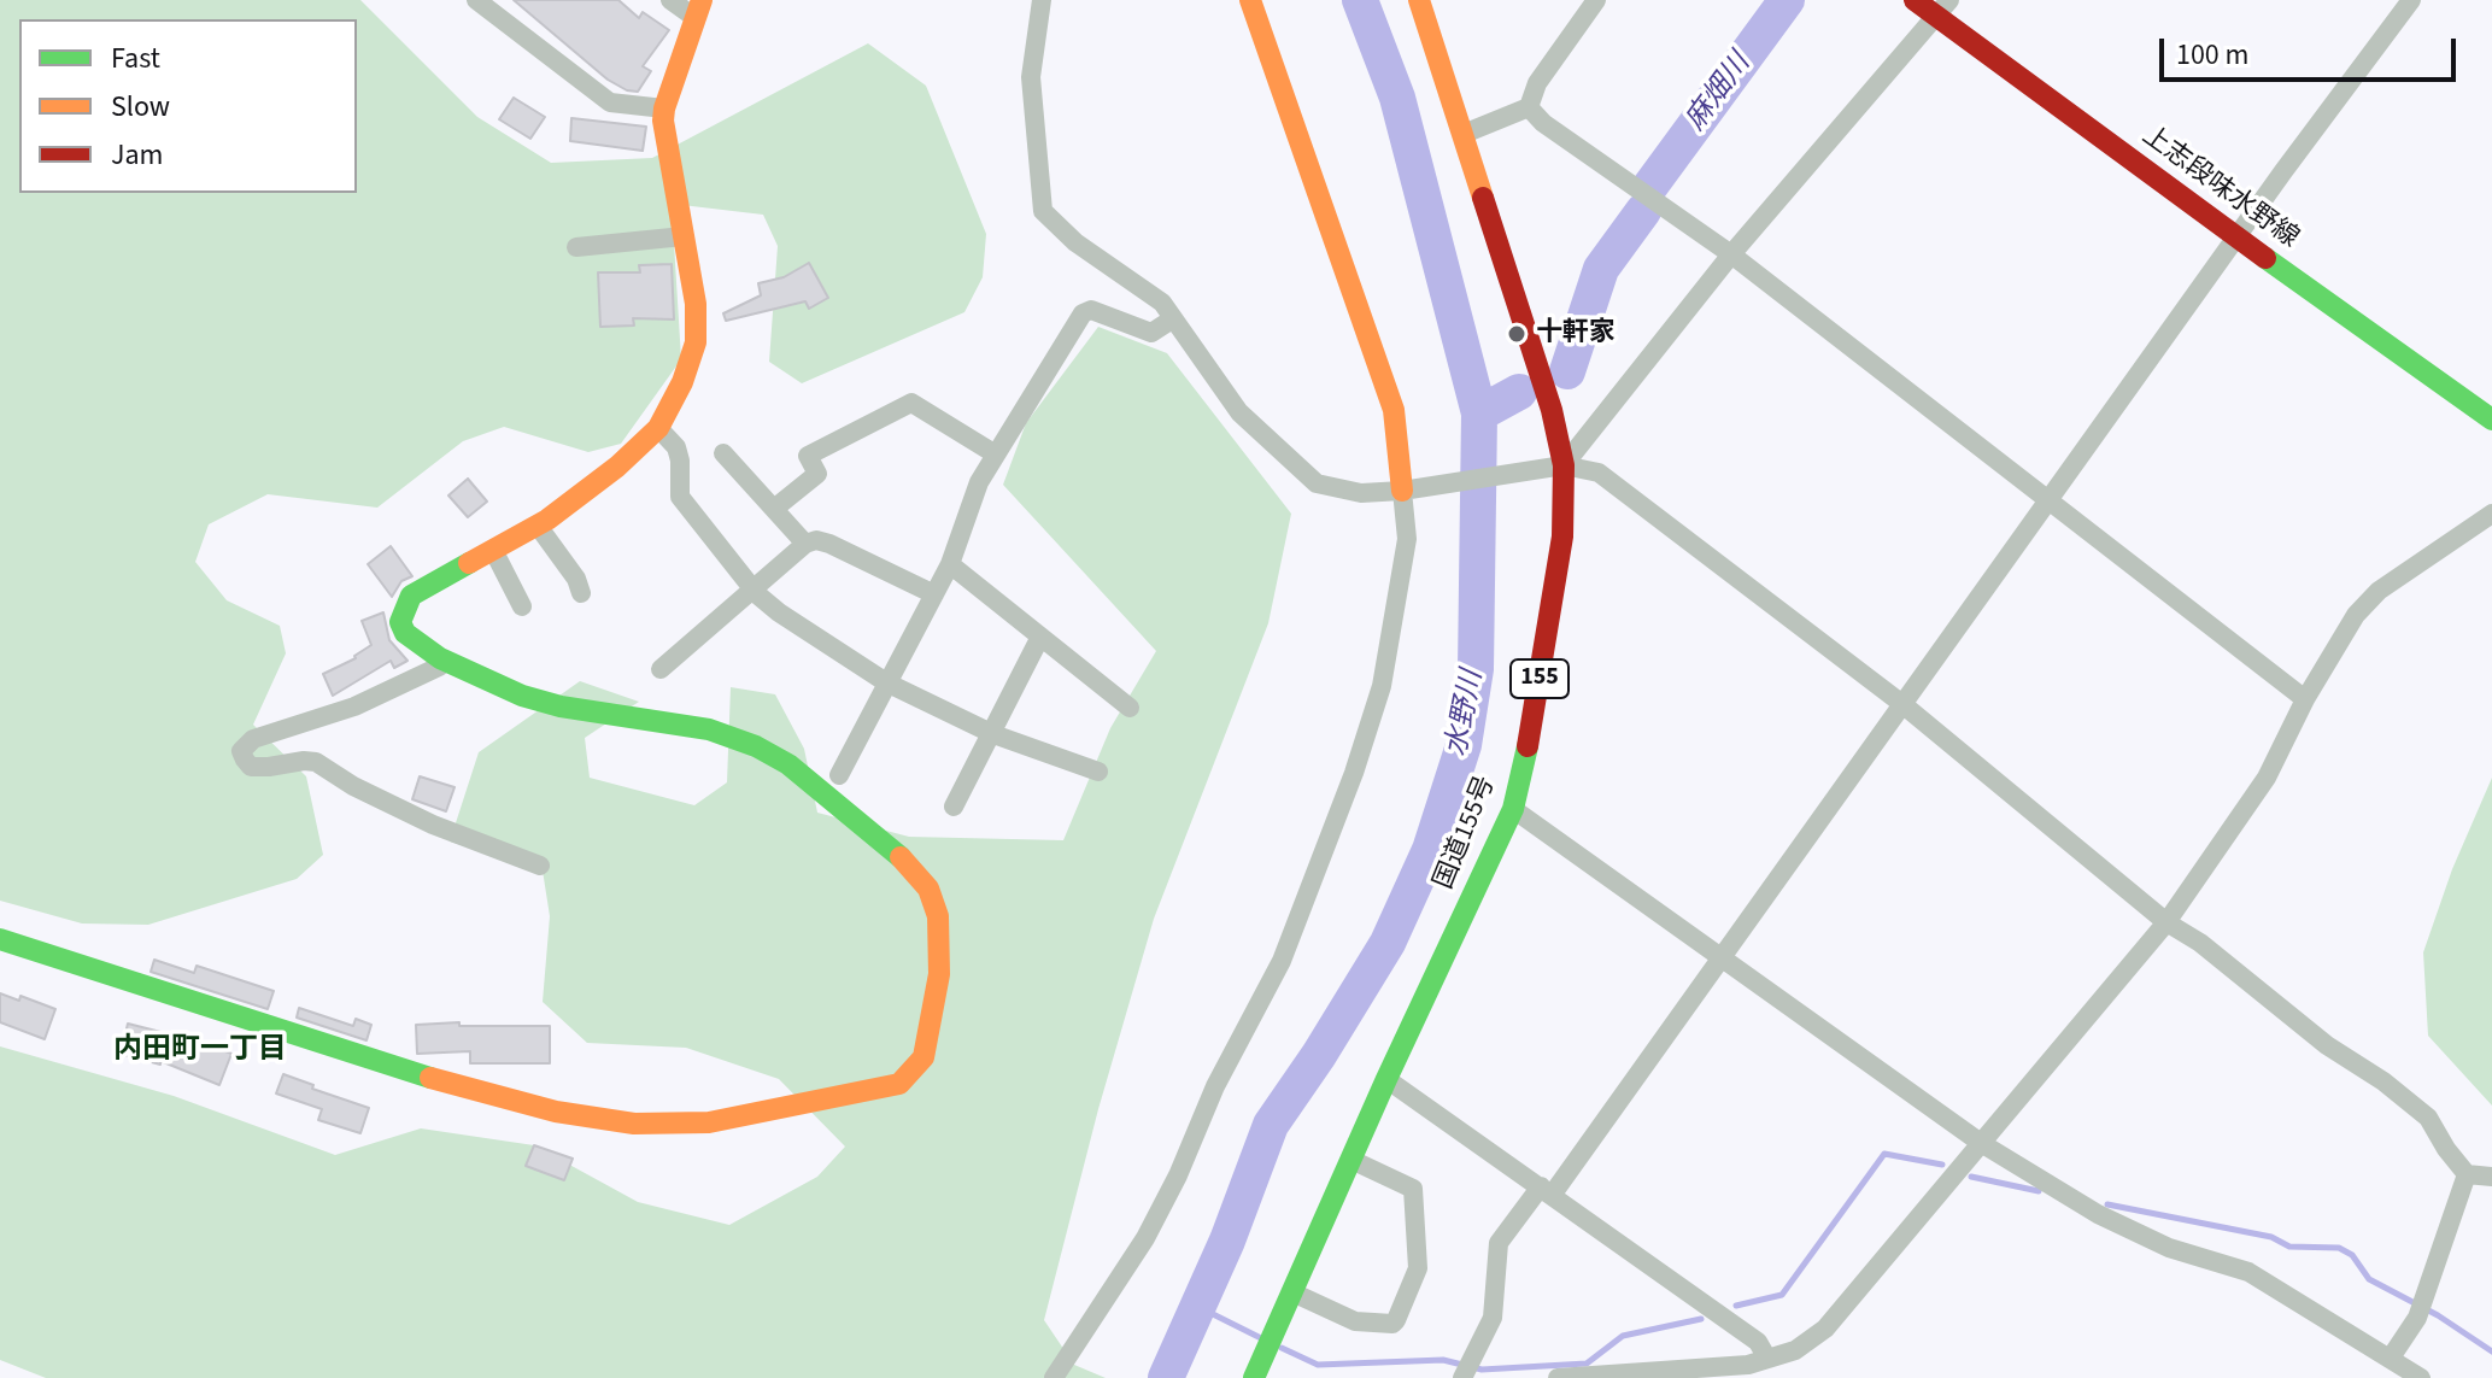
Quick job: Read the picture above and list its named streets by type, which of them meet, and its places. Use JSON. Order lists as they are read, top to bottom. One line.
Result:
{"streets":{"main road":["上志段味水野線","155","国道155号"]},"districts":["内田町一丁目"],"water":["麻畑川","水野川"],"places":["十軒家"],"legend":["Fast","Slow","Jam"],"scale_bar":"100 m"}
